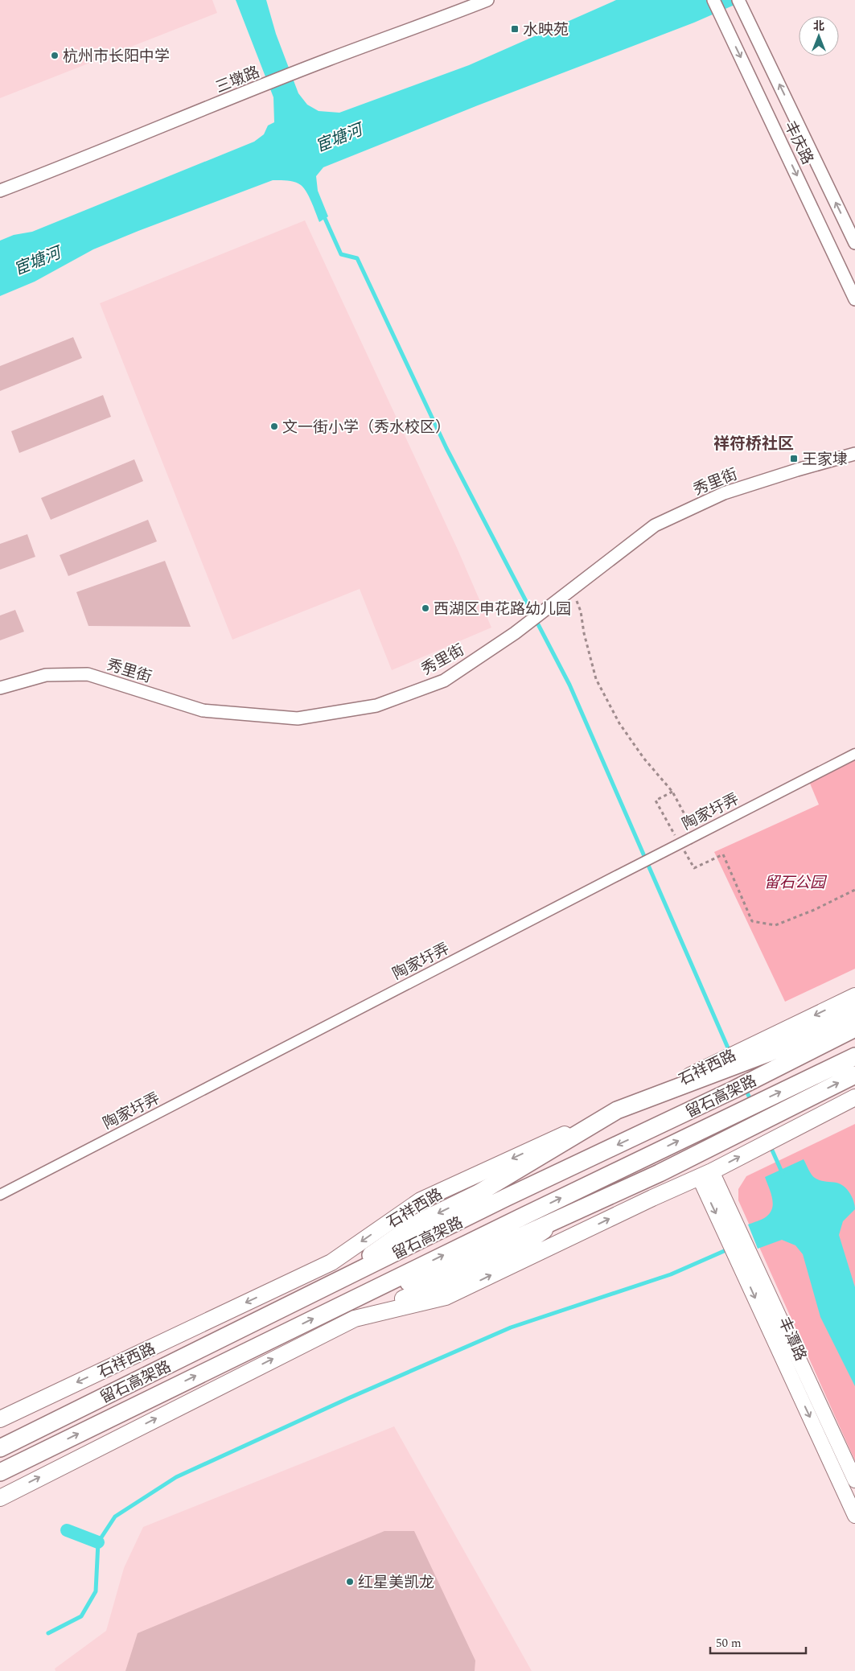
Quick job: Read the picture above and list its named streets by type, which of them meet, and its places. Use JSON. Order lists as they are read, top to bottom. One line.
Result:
{"streets":{"highway":["留石高架路"],"main road":["石祥西路","丰潭路"],"street":["三墩路","丰庆路","秀里街","陶家圩弄"]},"districts":["祥符桥社区"],"water":["宦塘河"],"parks":["留石公园"],"places":{"transit":["水映苑","王家埭"],"other":["杭州市长阳中学","文一街小学（秀水校区）","西湖区申花路幼儿园","红星美凯龙"]},"scale_bar":"50 m","north":"top"}
